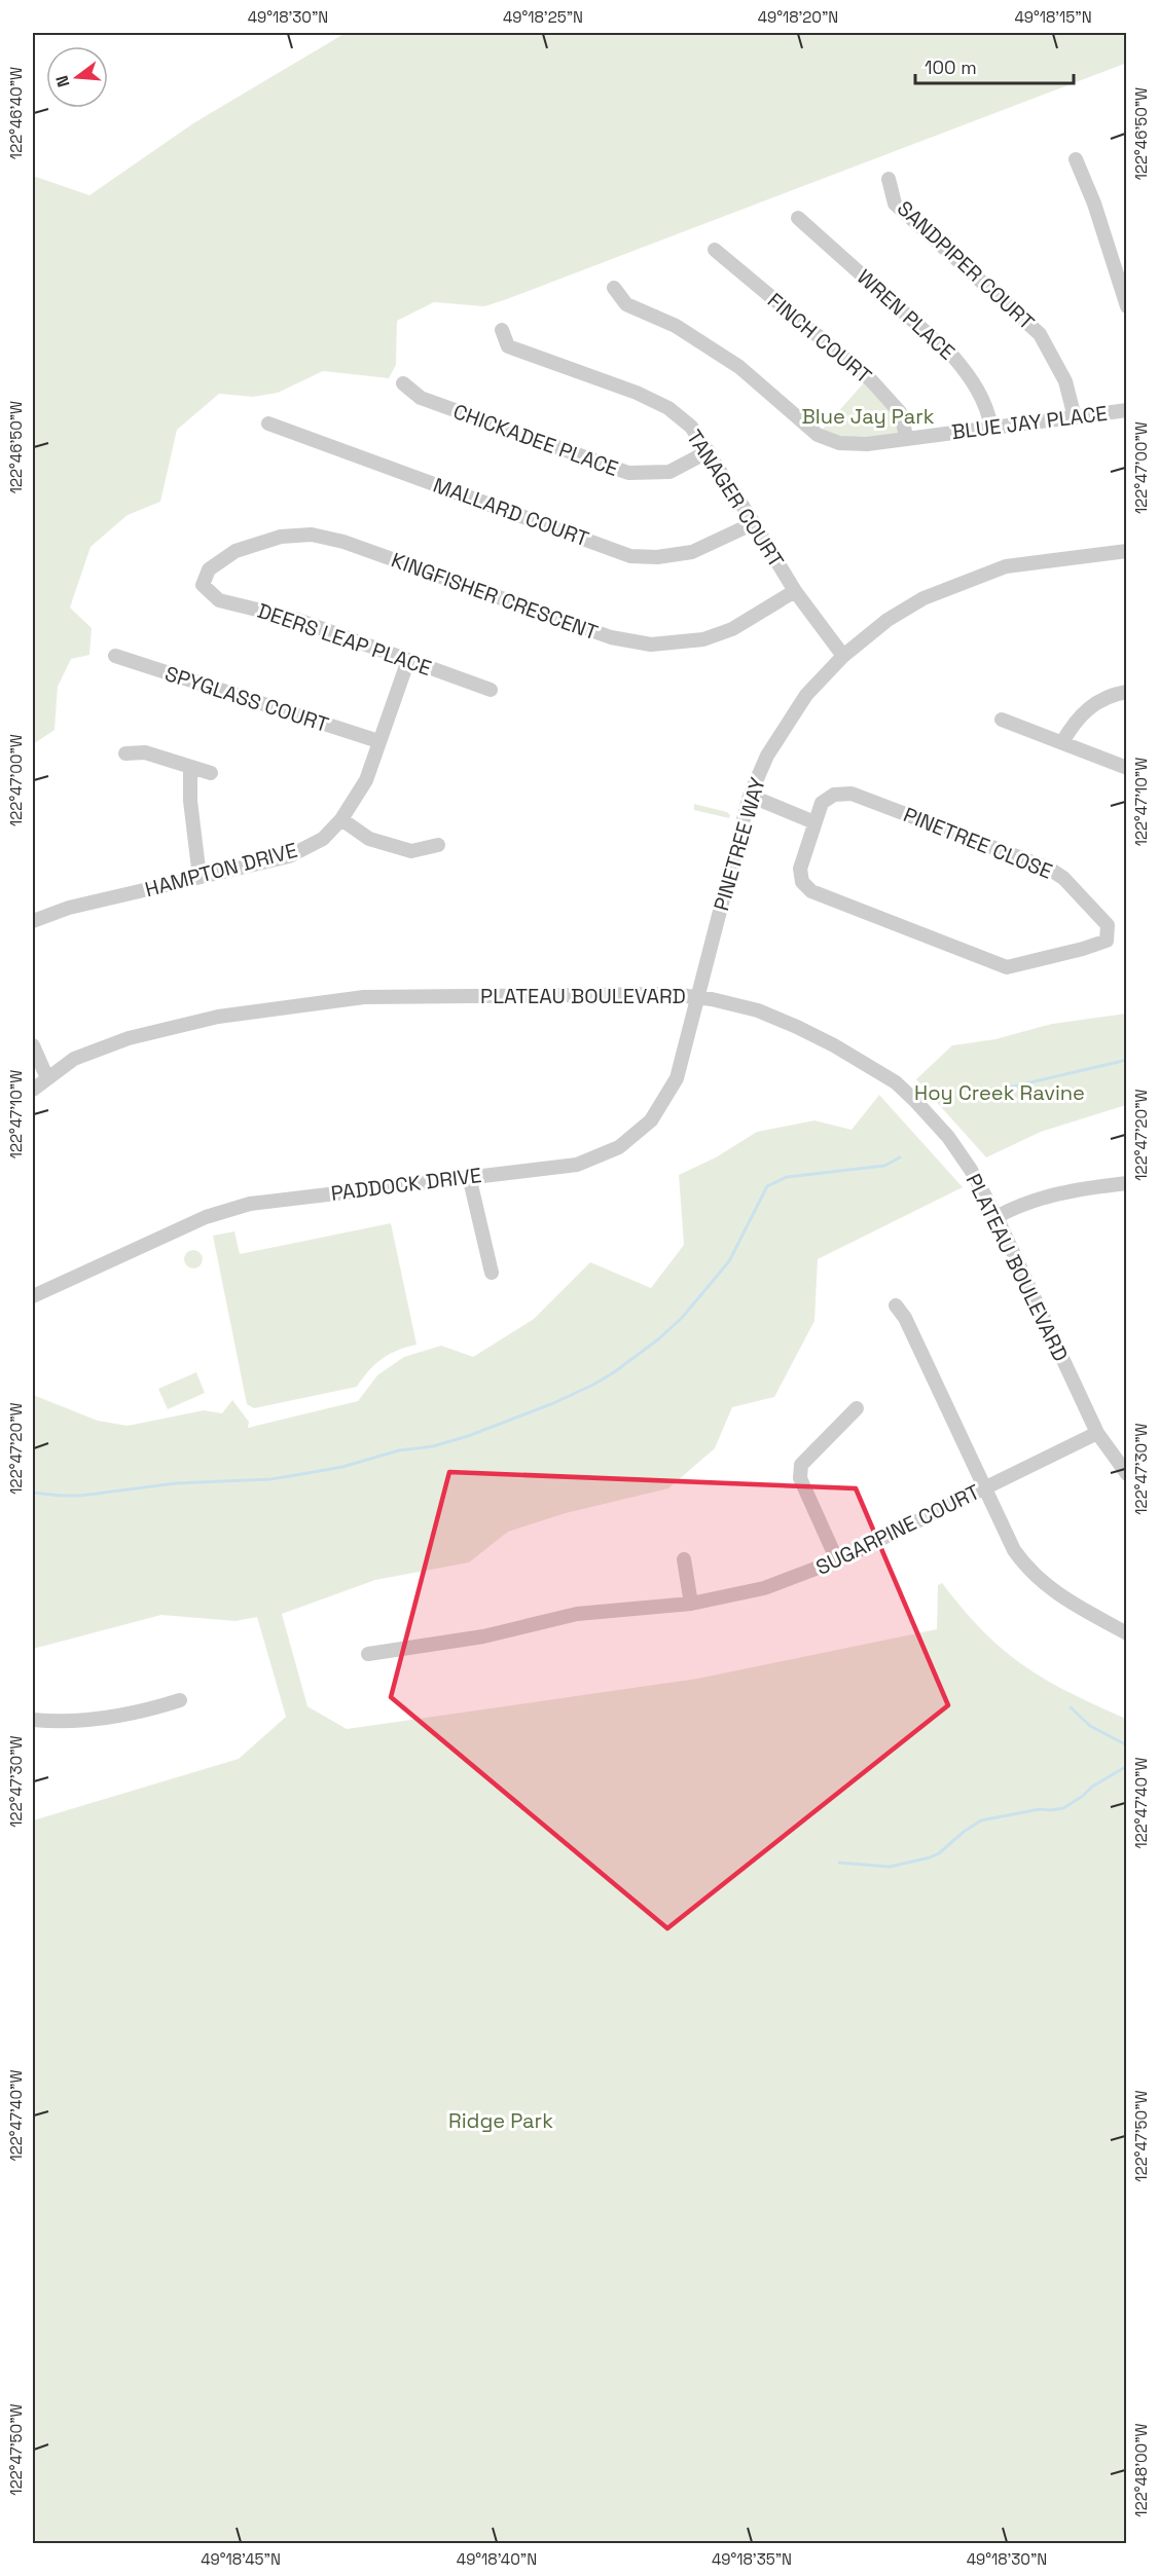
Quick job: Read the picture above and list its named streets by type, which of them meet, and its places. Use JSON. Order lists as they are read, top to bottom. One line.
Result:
{"streets":{"street":["SANDPIPER COURT","WREN PLACE","FINCH COURT","BLUE JAY PLACE","CHICKADEE PLACE","TANAGER COURT","MALLARD COURT","KINGFISHER CRESCENT","DEERS LEAP PLACE","SPYGLASS COURT","PINETREE CLOSE","PINETREE WAY","HAMPTON DRIVE","PLATEAU BOULEVARD","PADDOCK DRIVE","SUGARPINE COURT"]},"crossings":[["SANDPIPER COURT","BLUE JAY PLACE"],["WREN PLACE","BLUE JAY PLACE"],["FINCH COURT","BLUE JAY PLACE"],["CHICKADEE PLACE","TANAGER COURT"],["TANAGER COURT","MALLARD COURT"],["TANAGER COURT","KINGFISHER CRESCENT"],["TANAGER COURT","PINETREE WAY"],["KINGFISHER CRESCENT","DEERS LEAP PLACE"],["DEERS LEAP PLACE","HAMPTON DRIVE"],["SPYGLASS COURT","HAMPTON DRIVE"],["PINETREE WAY","PLATEAU BOULEVARD"],["PINETREE WAY","PADDOCK DRIVE"],["PLATEAU BOULEVARD","PADDOCK DRIVE"],["PLATEAU BOULEVARD","SUGARPINE COURT"]],"parks":["Blue Jay Park","Hoy Creek Ravine","Ridge Park"],"scale_bar":"100 m","north":"left","coordinates":["49°18'30\"N","49°18'25\"N","49°18'20\"N","49°18'15\"N","122°46'40\"W","122°46'50\"W","122°47'00\"W","122°47'10\"W","122°47'20\"W","122°47'30\"W","122°47'40\"W","122°47'50\"W","122°48'00\"W","49°18'45\"N","49°18'40\"N","49°18'35\"N"]}
